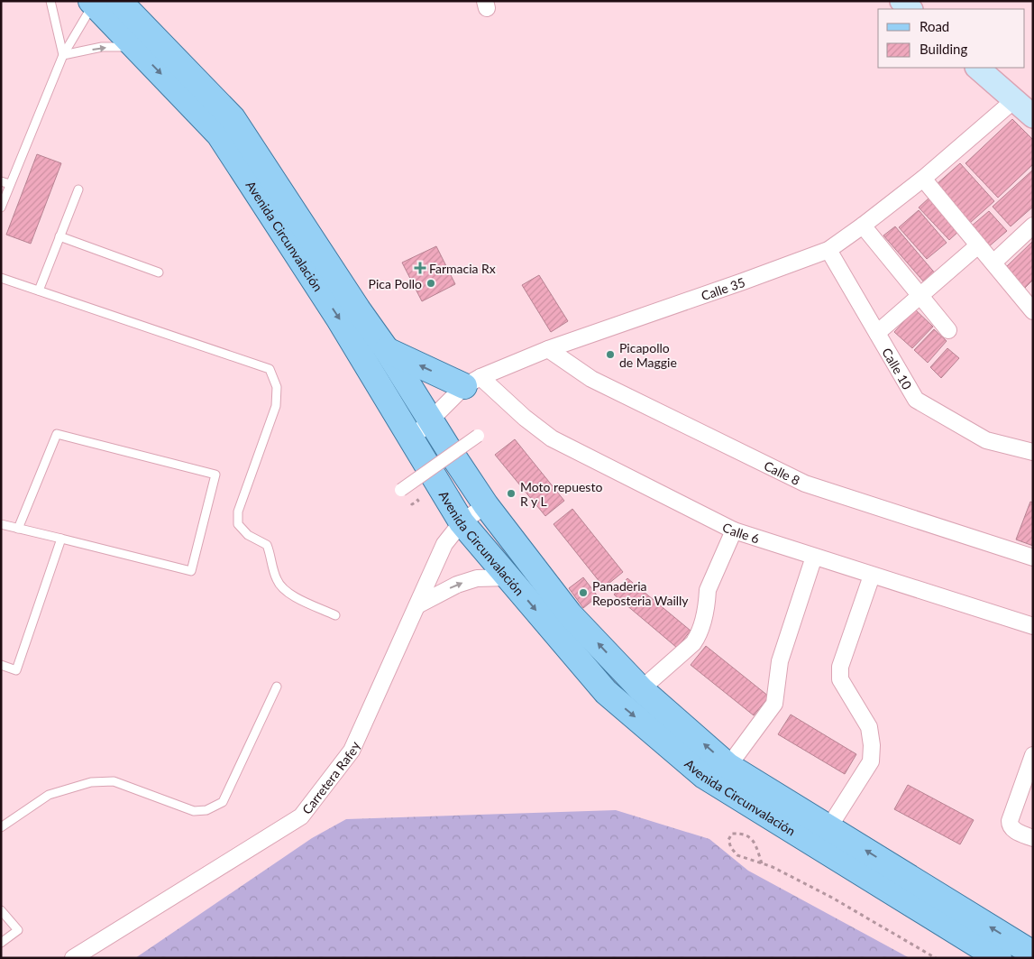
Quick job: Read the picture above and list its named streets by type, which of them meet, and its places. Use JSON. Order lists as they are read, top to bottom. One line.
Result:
{"streets":{"main road":["Avenida Circunvalación"],"street":["Calle 35","Calle 10","Calle 8","Calle 6","Carretera Rafey"]},"crossings":[["Avenida Circunvalación","Calle 35"],["Avenida Circunvalación","Carretera Rafey"],["Calle 35","Calle 10"],["Calle 35","Calle 8"],["Calle 35","Calle 6"]],"places":{"health":["Farmacia Rx"],"other":["Pica Pollo","Picapollo de Maggie","Moto repuesto R y L","Panaderia Reposteria Wailly"]},"legend":["Road","Building"]}
